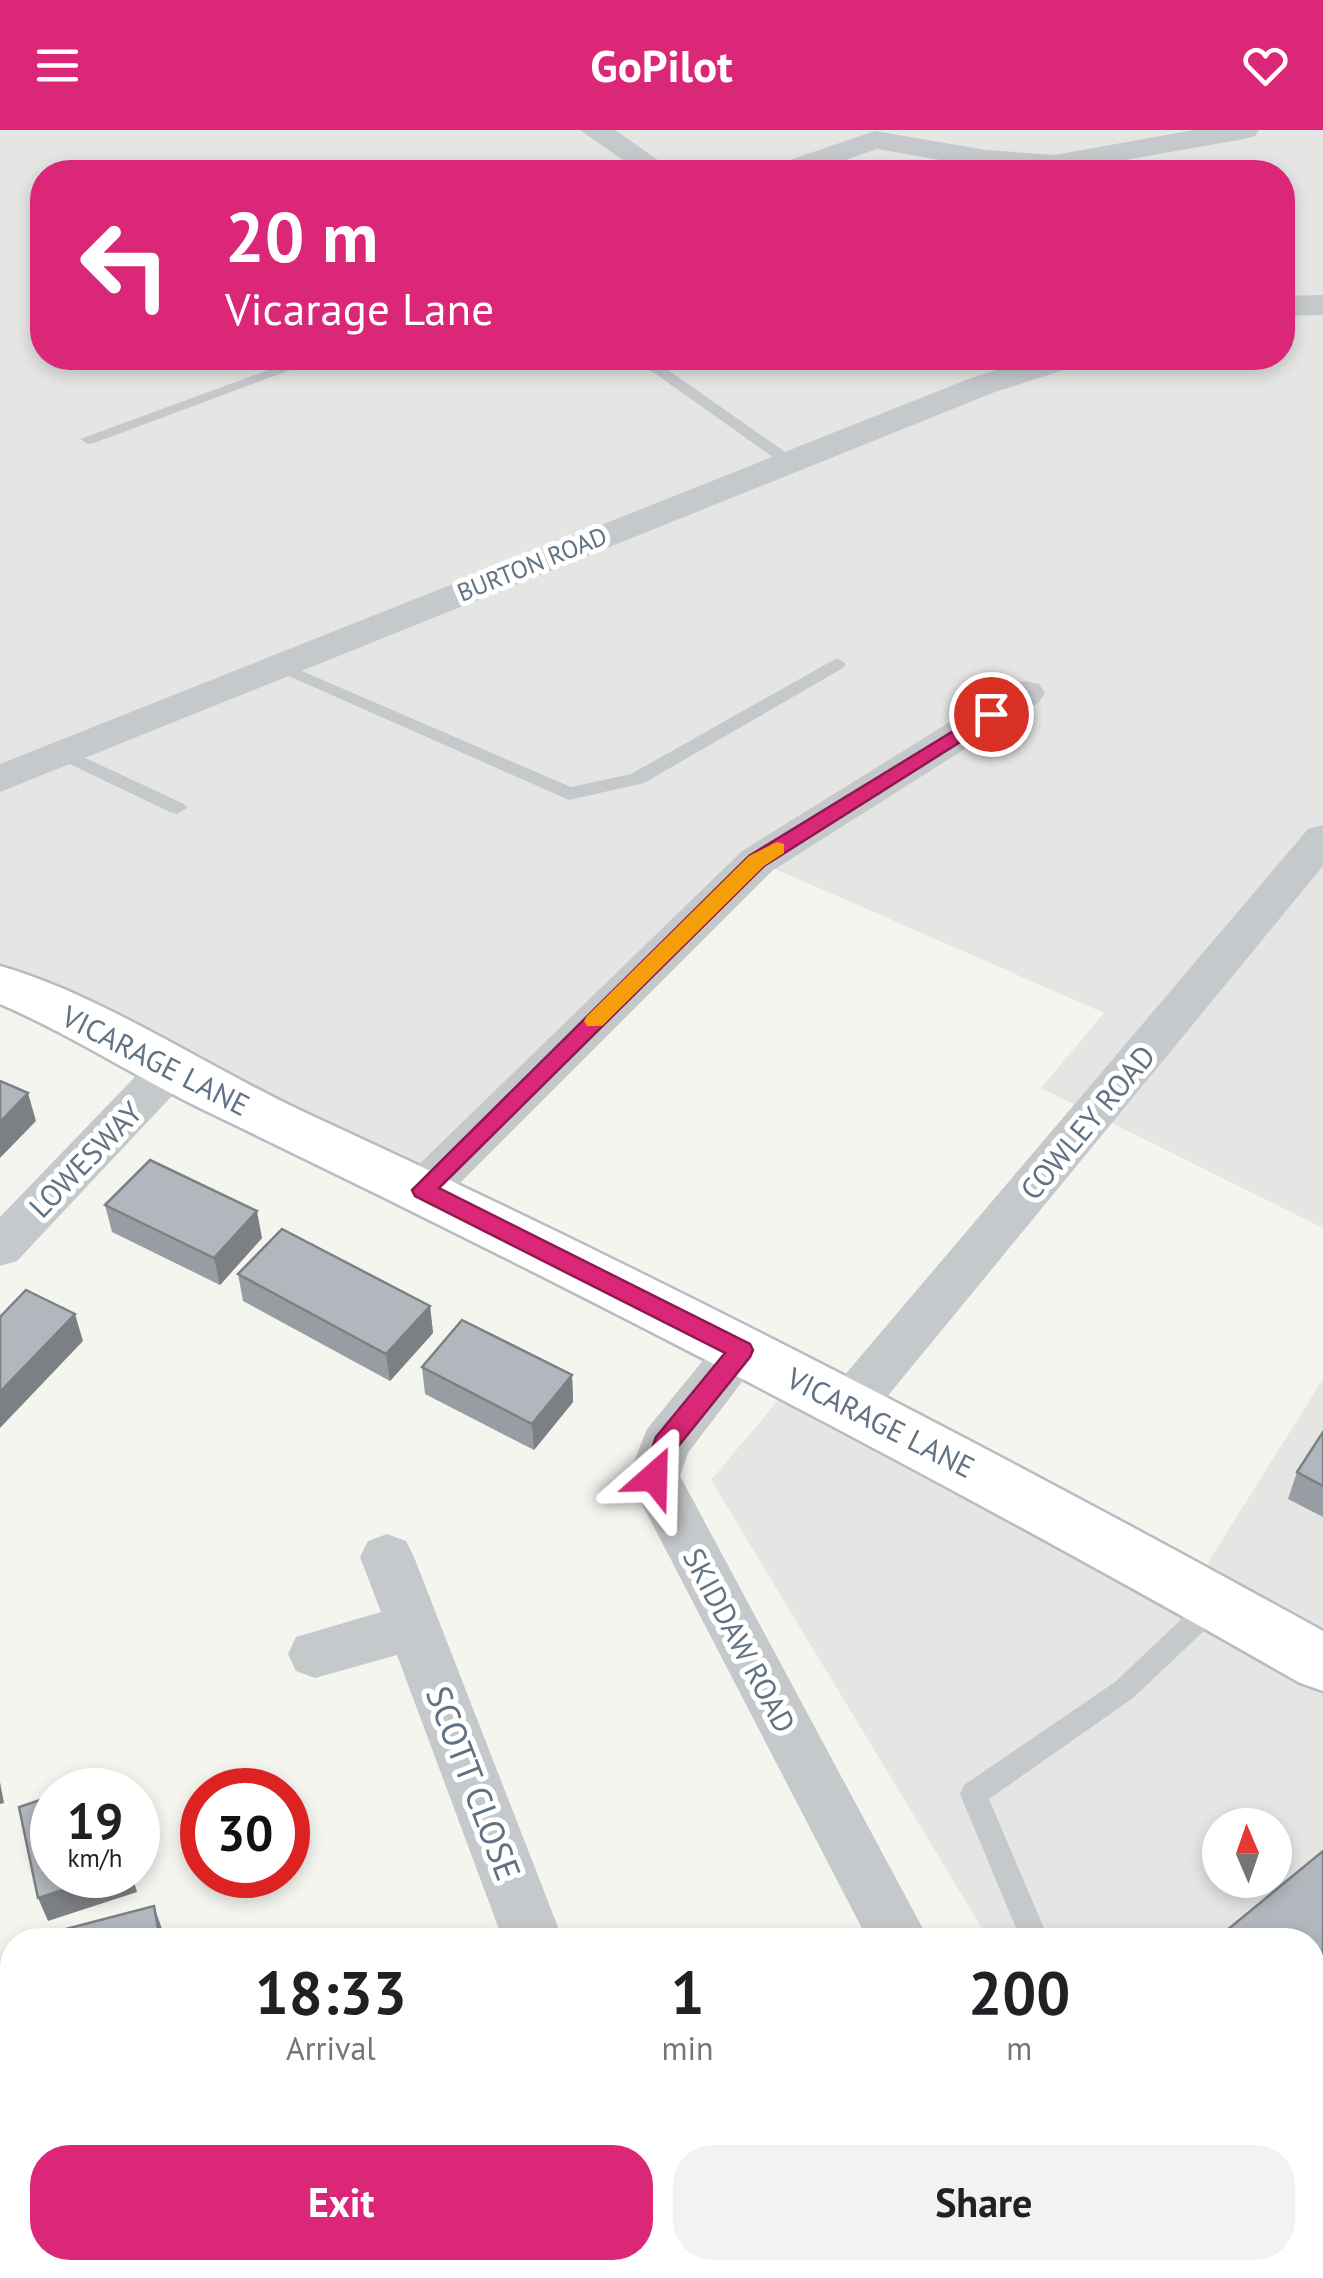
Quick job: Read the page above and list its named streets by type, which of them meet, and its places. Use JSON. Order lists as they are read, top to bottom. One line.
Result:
{"streets":{"street":["BURTON ROAD","VICARAGE LANE","COWLEY ROAD","LOWESWAY","SKIDDAW ROAD","SCOTT CLOSE"]},"crossings":[["VICARAGE LANE","COWLEY ROAD"],["VICARAGE LANE","LOWESWAY"],["VICARAGE LANE","SKIDDAW ROAD"]],"north":"top","page":{"header":"GoPilot","turn":["20 m","Vicarage Lane"],"speed":"19 km/h","limit":"30","eta":["18:33","Arrival","1","min","200","m"],"buttons":["Exit","Share"]}}
